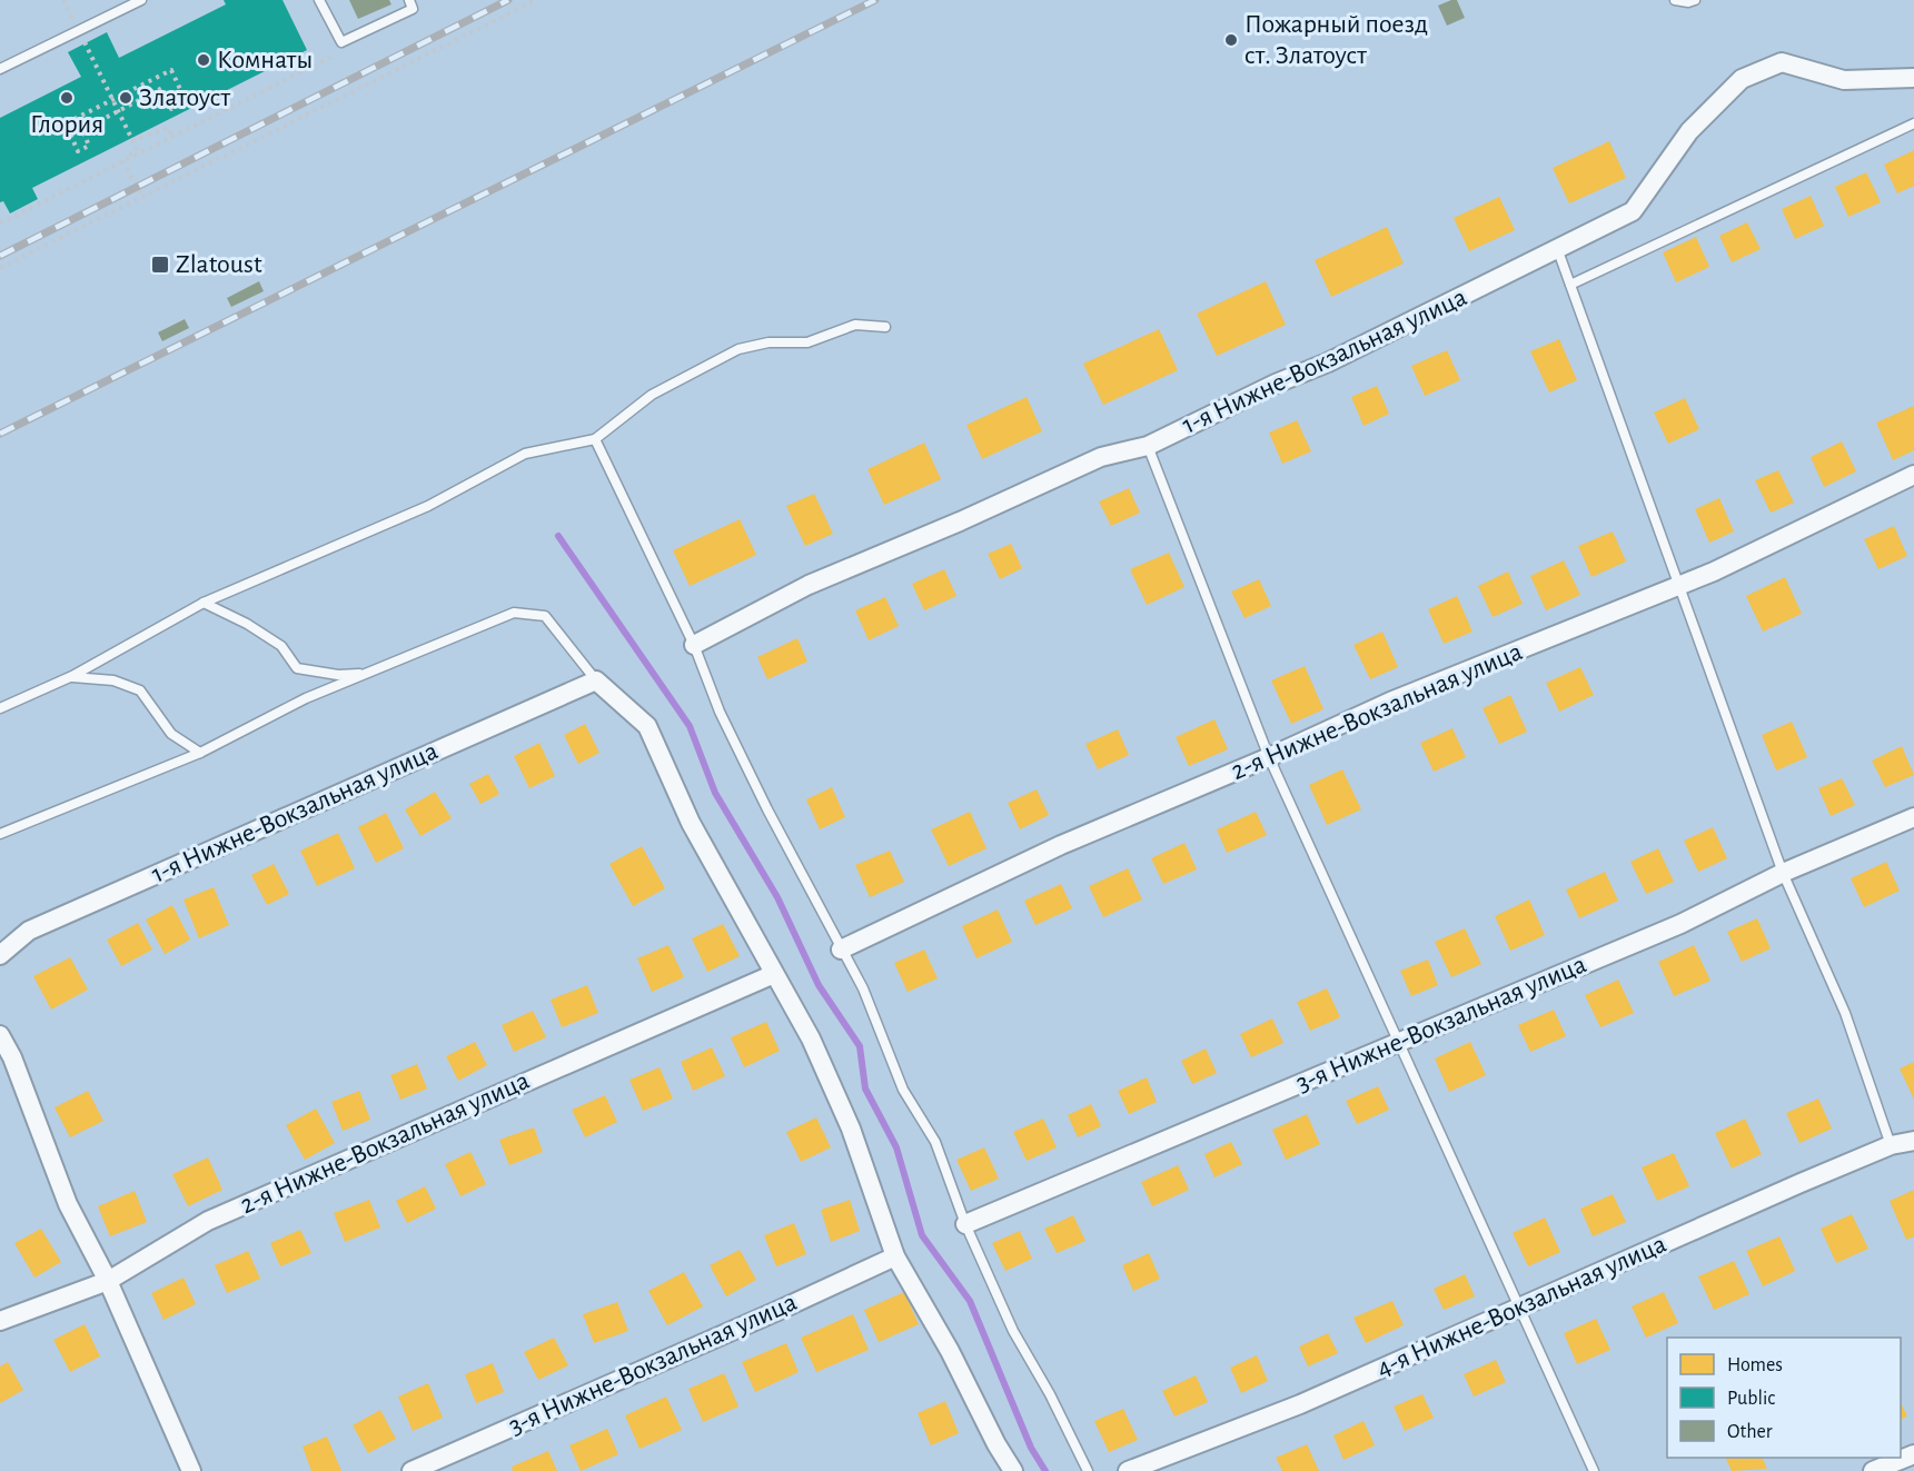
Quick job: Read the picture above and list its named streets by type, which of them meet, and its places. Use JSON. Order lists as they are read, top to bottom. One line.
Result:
{"streets":{"street":["1-я Нижне-Вокзальная улица","2-я Нижне-Вокзальная улица","3-я Нижне-Вокзальная улица","4-я Нижне-Вокзальная улица"]},"places":{"other":["Пожарный поезд ст. Златоуст","Комнаты","Глория","Златоуст"],"transit":["Zlatoust"]},"legend":["Homes","Public","Other"]}
